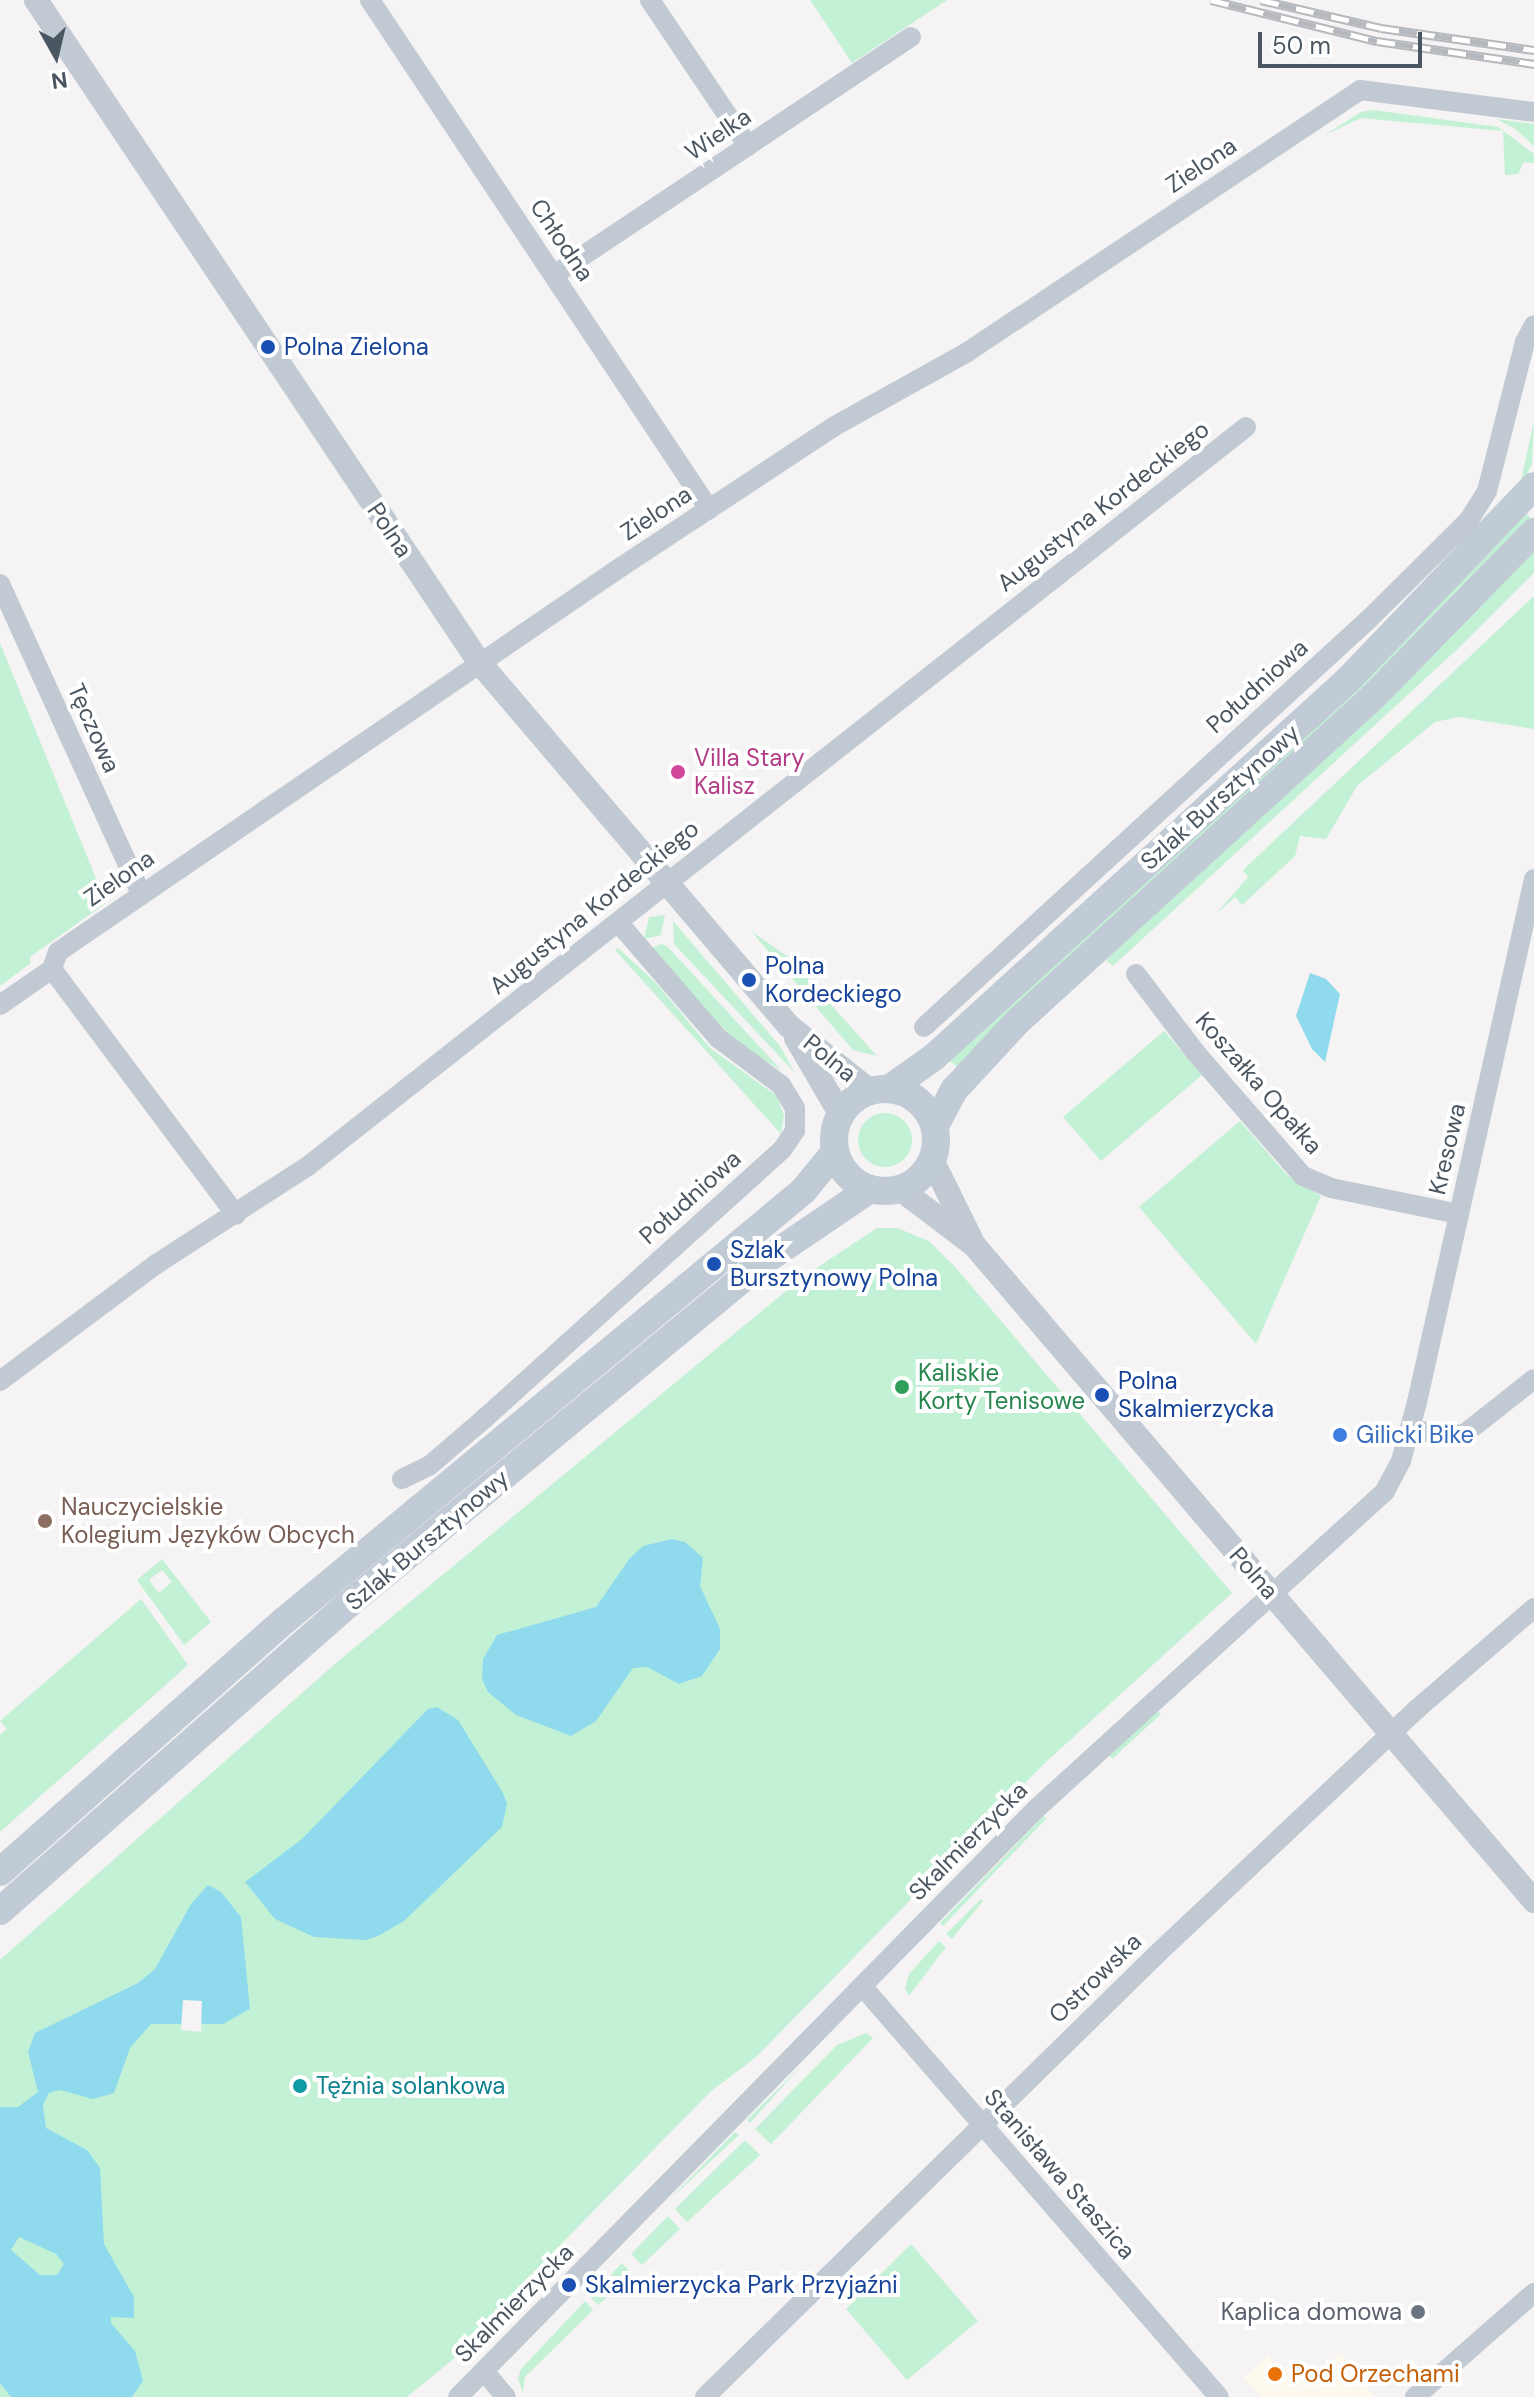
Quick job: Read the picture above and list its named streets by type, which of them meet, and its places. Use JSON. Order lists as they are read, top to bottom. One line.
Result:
{"streets":{"main road":["Szlak Bursztynowy"],"street":["Wielka","Zielona","Chłodna","Augustyna Kordeckiego","Polna","Południowa","Tęczowa","Koszałka Opałka","Kresowa","Skalmierzycka","Ostrowska","Stanisława Staszica"]},"crossings":[["Wielka","Chłodna"],["Zielona","Chłodna"],["Zielona","Polna"],["Zielona","Tęczowa"],["Augustyna Kordeckiego","Polna"],["Augustyna Kordeckiego","Południowa"],["Polna","Szlak Bursztynowy"],["Polna","Skalmierzycka"],["Polna","Ostrowska"],["Koszałka Opałka","Kresowa"],["Kresowa","Skalmierzycka"],["Skalmierzycka","Stanisława Staszica"],["Ostrowska","Stanisława Staszica"]],"places":["Polna Zielona","Villa Stary Kalisz","Polna Kordeckiego","Szlak Bursztynowy Polna","Kaliskie Korty Tenisowe","Polna Skalmierzycka","Gilicki Bike","Nauczycielskie Kolegium Języków Obcych","Tężnia solankowa","Skalmierzycka Park Przyjaźni","Kaplica domowa","Pod Orzechami"],"scale_bar":"50 m","north":"bottom"}
